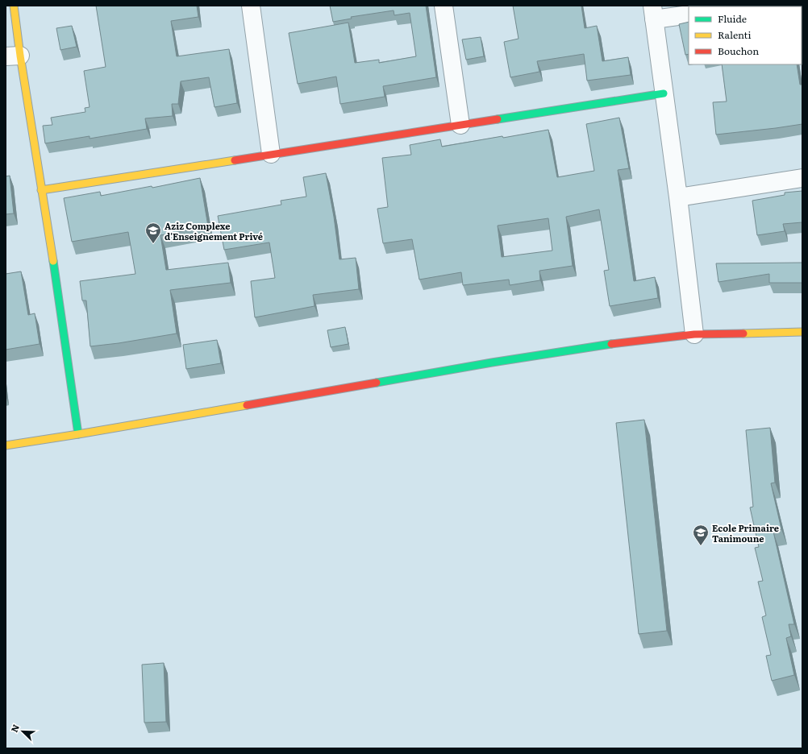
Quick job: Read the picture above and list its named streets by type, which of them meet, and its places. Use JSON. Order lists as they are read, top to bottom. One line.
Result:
{"places":{"school or university":["Aziz Complexe d'Enseignement Privé","Ecole Primaire Tanimoune"]},"legend":["Fluide","Ralenti","Bouchon"],"north":"top left"}
